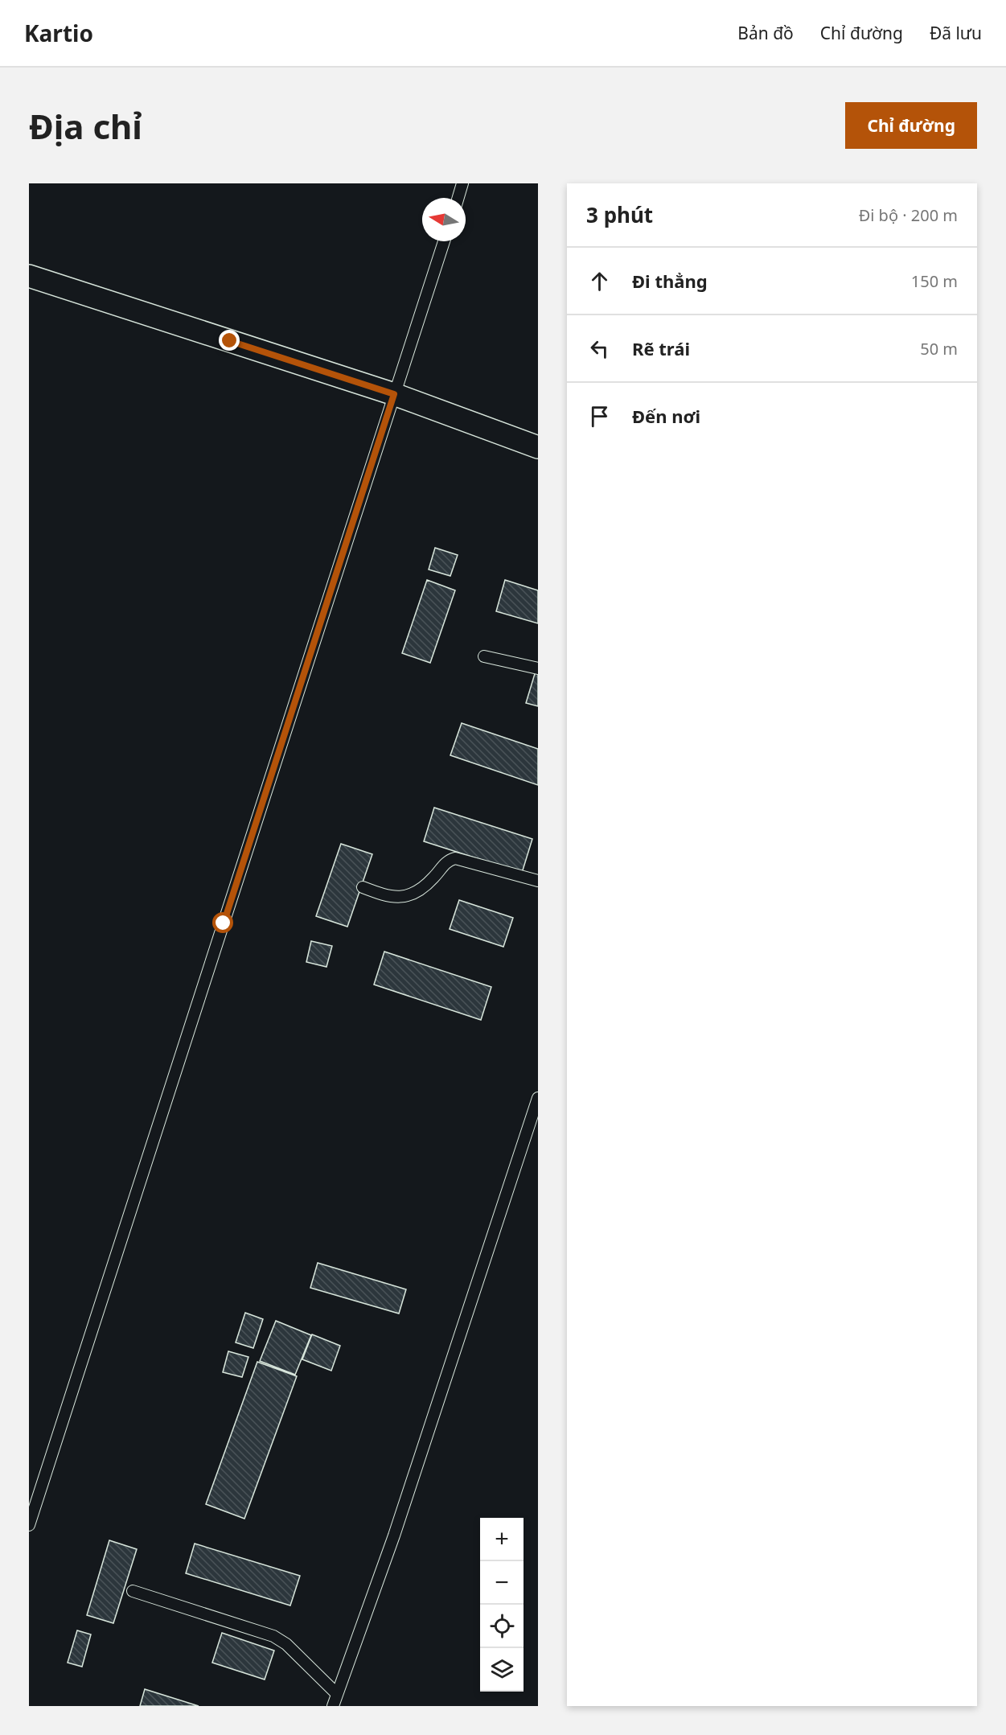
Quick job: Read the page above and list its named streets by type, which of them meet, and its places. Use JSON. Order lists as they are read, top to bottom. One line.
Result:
{"north":"left","page":{"header":"Kartio","nav":["Bản đồ","Chỉ đường","Đã lưu"],"buttons":"Chỉ đường","title":"Địa chỉ","heading":["3 phút","Đi bộ · 200 m"],"list":[["Đi thẳng","150 m"],["Rẽ trái","50 m"],"Đến nơi"],"map_buttons":["+","−"]}}
